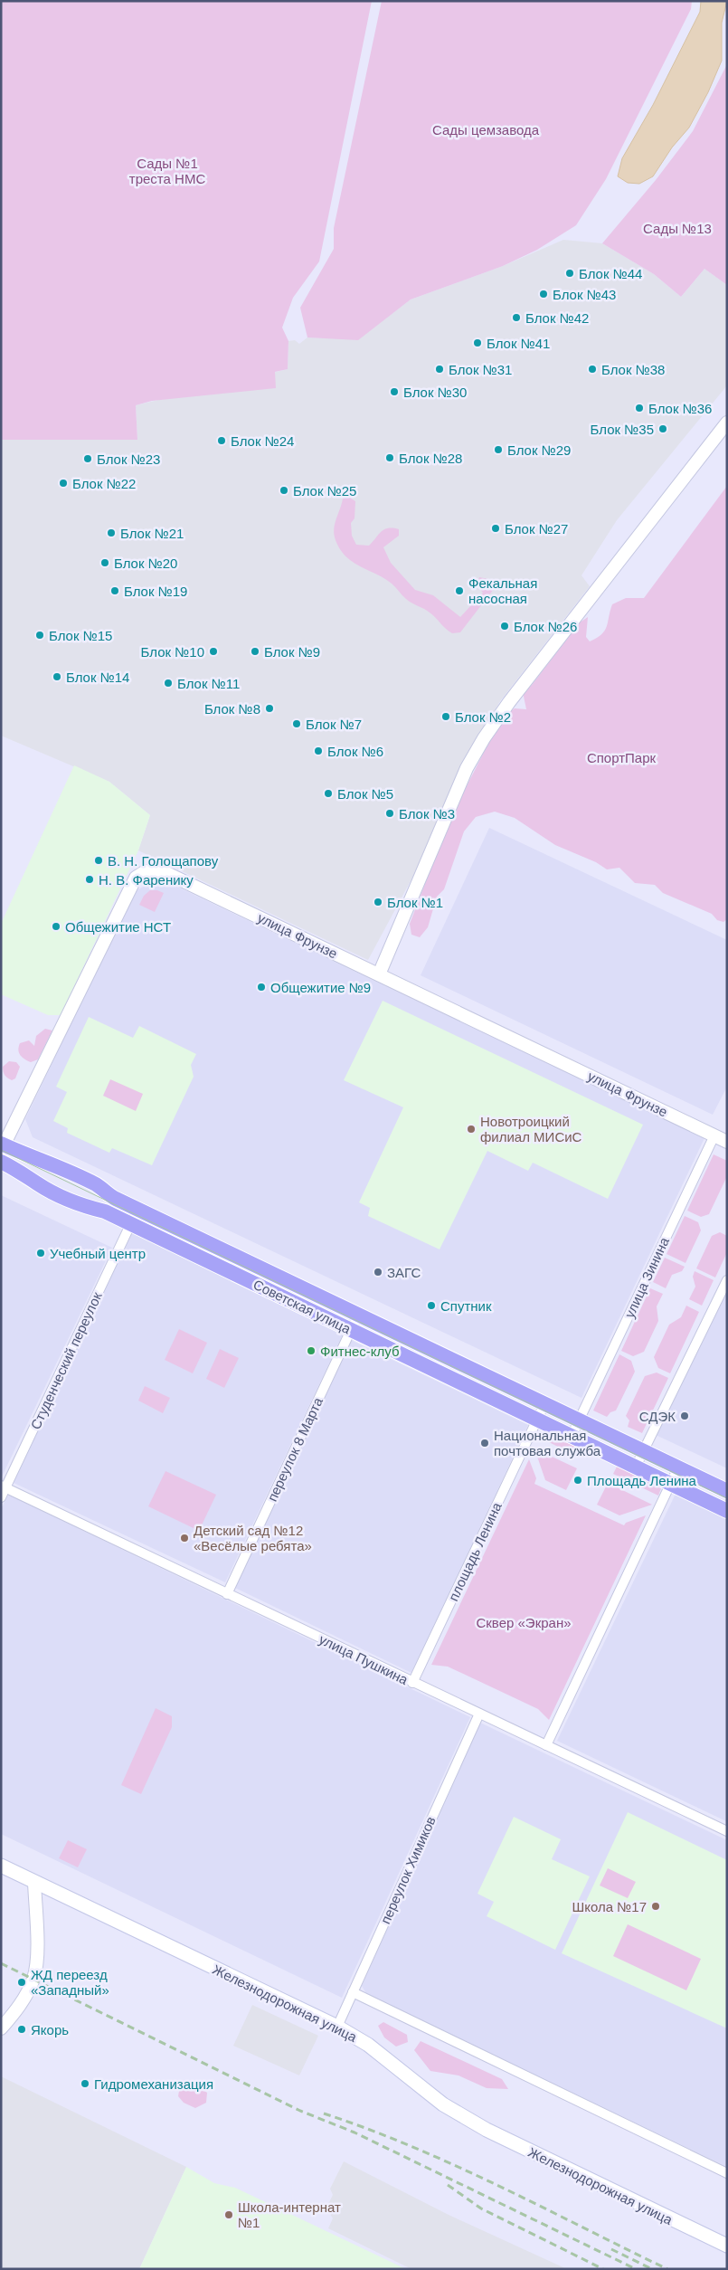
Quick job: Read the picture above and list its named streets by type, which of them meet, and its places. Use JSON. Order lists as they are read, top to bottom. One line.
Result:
{"streets":{"main road":["Советская улица","Железнодорожная улица"],"street":["улица Фрунзе","улица Зинина","Студенческий переулок","переулок 8 Марта","площадь Ленина","улица Пушкина","переулок Химиков"]},"crossings":[["улица Фрунзе","улица Зинина"],["улица Фрунзе","Советская улица"],["улица Зинина","Советская улица"],["Советская улица","Студенческий переулок"],["Советская улица","переулок 8 Марта"],["Советская улица","площадь Ленина"],["Студенческий переулок","улица Пушкина"],["переулок 8 Марта","улица Пушкина"],["площадь Ленина","улица Пушкина"],["улица Пушкина","переулок Химиков"],["переулок Химиков","Железнодорожная улица"]],"parks":["Сады цемзавода","Сады №1 треста НМС","Сады №13","СпортПарк","Сквер «Экран»"],"places":["Блок №44","Блок №43","Блок №42","Блок №41","Блок №31","Блок №38","Блок №30","Блок №36","Блок №35","Блок №24","Блок №29","Блок №28","Блок №23","Блок №22","Блок №25","Блок №27","Блок №21","Блок №20","Блок №19","Фекальная насосная","Блок №26","Блок №15","Блок №10","Блок №9","Блок №14","Блок №11","Блок №8","Блок №2","Блок №7","Блок №6","Блок №5","Блок №3","В. Н. Голощапову","Н. В. Фаренику","Блок №1","Общежитие НСТ","Общежитие №9","Новотроицкий филиал МИСиС","Учебный центр","ЗАГС","Спутник","Фитнес-клуб","СДЭК","Национальная почтовая служба","Площадь Ленина","Детский сад №12 «Весёлые ребята»","Школа №17","ЖД переезд «Западный»","Якорь","Гидромеханизация","Школа-интернат №1"]}
